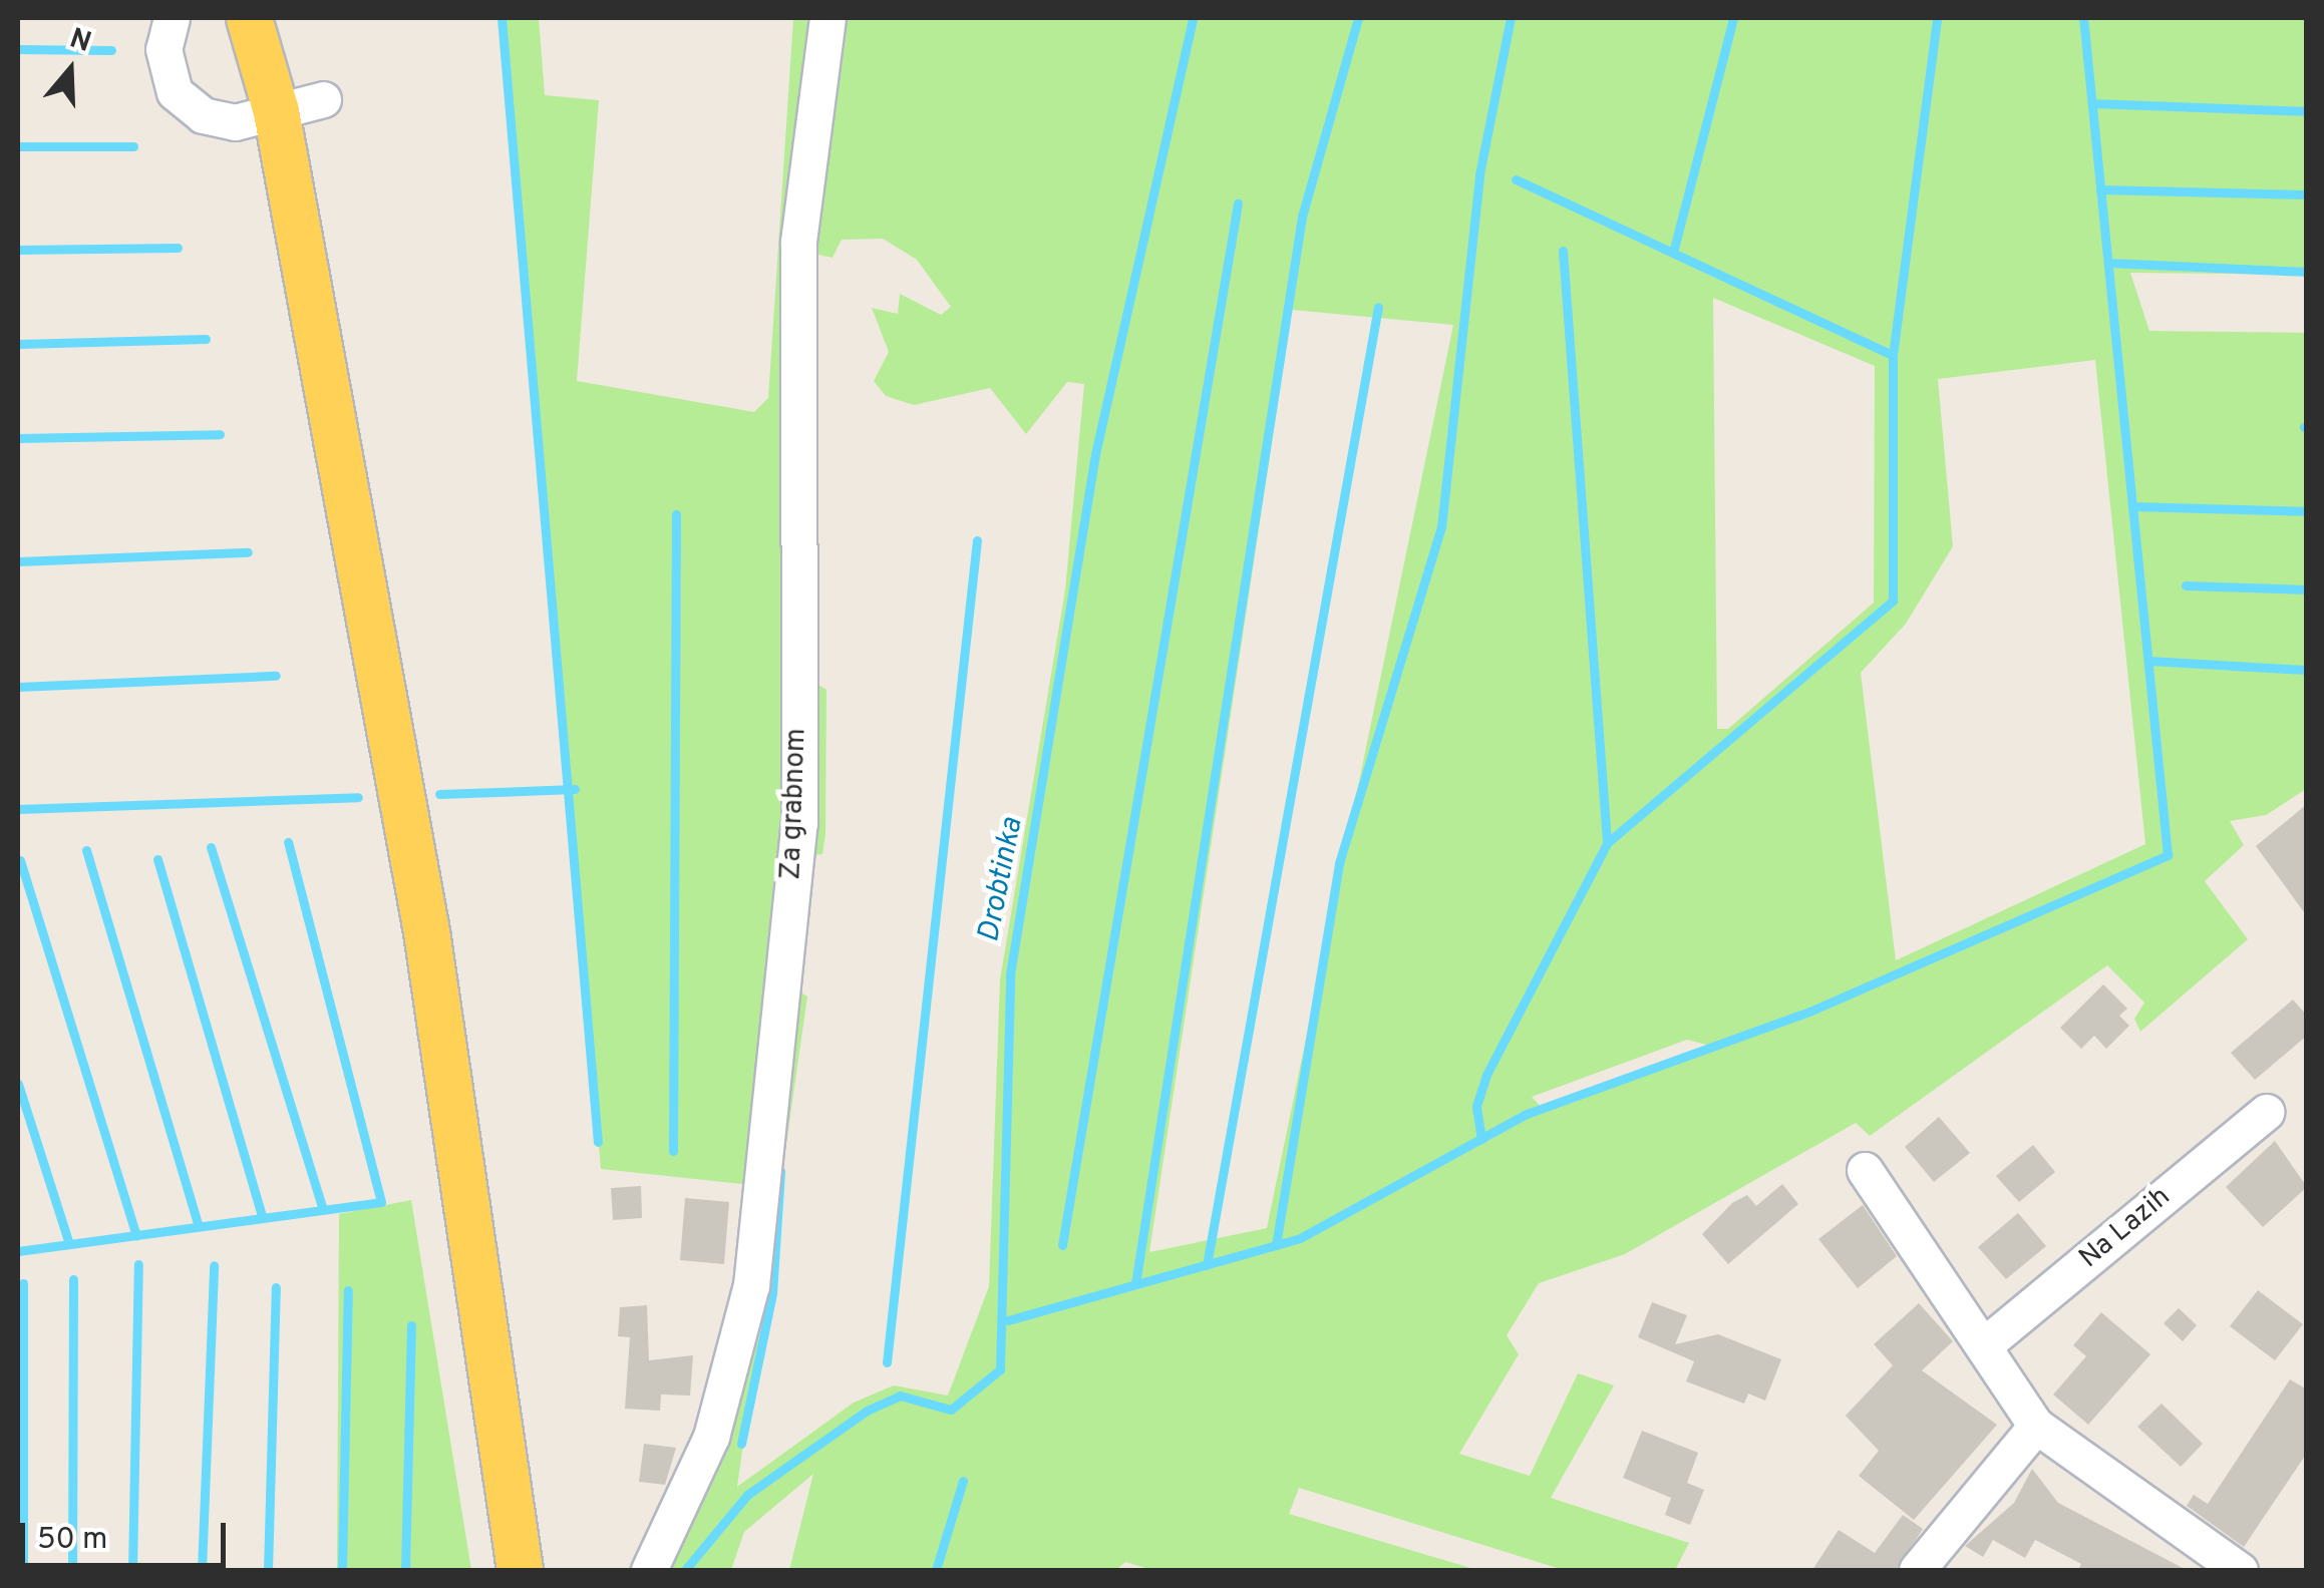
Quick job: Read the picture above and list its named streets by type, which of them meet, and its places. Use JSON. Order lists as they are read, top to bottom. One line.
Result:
{"streets":{"street":["Za grabnom","Na Lazih"]},"water":["Drobtinka"],"scale_bar":"50 m","north":"top"}
